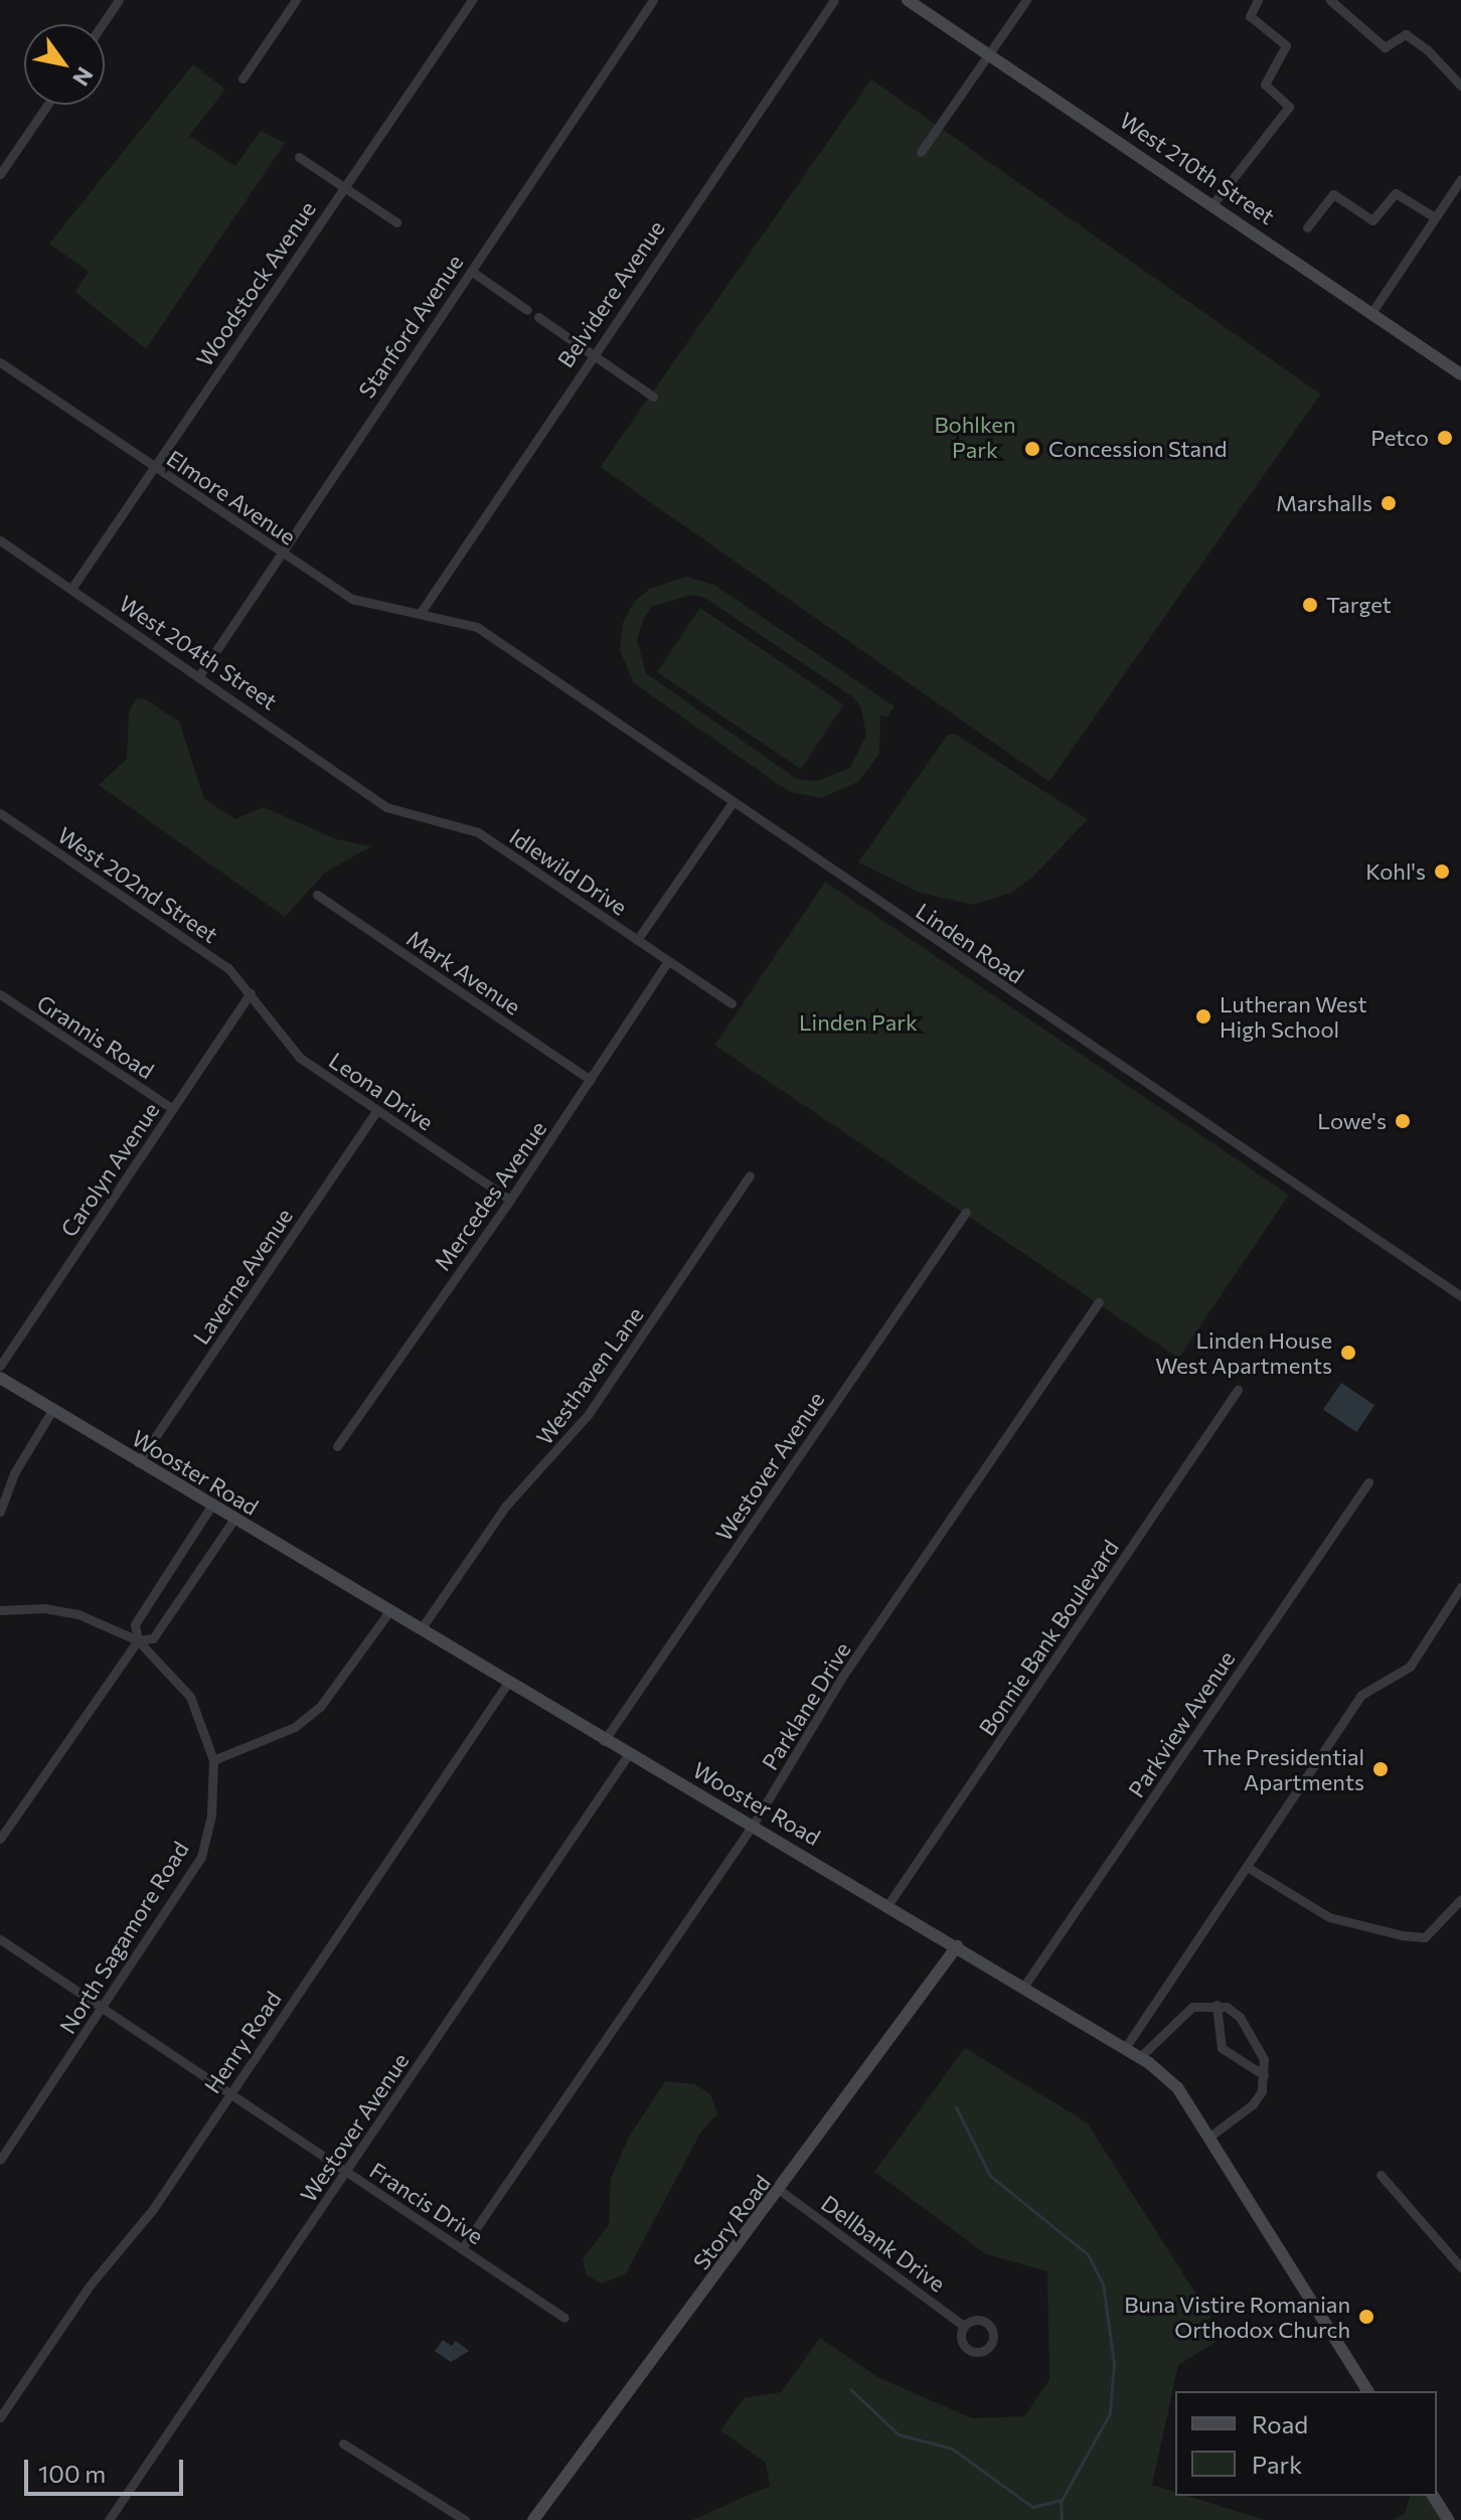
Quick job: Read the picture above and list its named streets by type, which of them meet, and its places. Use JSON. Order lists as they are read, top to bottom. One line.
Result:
{"streets":{"main road":["West 210th Street","Wooster Road","Story Road"],"street":["Woodstock Avenue","Belvidere Avenue","Stanford Avenue","Elmore Avenue","West 204th Street","Idlewild Drive","West 202nd Street","Linden Road","Mark Avenue","Grannis Road","Leona Drive","Carolyn Avenue","Mercedes Avenue","Laverne Avenue","Westhaven Lane","Westover Avenue","Bonnie Bank Boulevard","Parklane Drive","Parkview Avenue","North Sagamore Road","Henry Road","Francis Drive","Dellbank Drive"]},"crossings":[["Woodstock Avenue","Elmore Avenue"],["Woodstock Avenue","West 204th Street"],["Belvidere Avenue","Elmore Avenue"],["Stanford Avenue","Elmore Avenue"],["Stanford Avenue","West 204th Street"],["Elmore Avenue","Linden Road"],["West 204th Street","Idlewild Drive"],["Idlewild Drive","Mercedes Avenue"],["West 202nd Street","Leona Drive"],["West 202nd Street","Carolyn Avenue"],["Mark Avenue","Mercedes Avenue"],["Grannis Road","Carolyn Avenue"],["Leona Drive","Carolyn Avenue"],["Leona Drive","Mercedes Avenue"],["Leona Drive","Laverne Avenue"],["Laverne Avenue","Wooster Road"],["Westhaven Lane","Wooster Road"],["Westover Avenue","Wooster Road"],["Westover Avenue","Francis Drive"],["Wooster Road","Bonnie Bank Boulevard"],["Wooster Road","Parklane Drive"],["Wooster Road","Parkview Avenue"],["Wooster Road","Henry Road"],["Wooster Road","Story Road"],["Parklane Drive","Francis Drive"],["North Sagamore Road","Francis Drive"],["Henry Road","Francis Drive"],["Story Road","Dellbank Drive"]],"parks":["Bohlken Park","Linden Park"],"places":["Petco","Concession Stand","Marshalls","Target","Kohl's","Lutheran West High School","Lowe's","Linden House West Apartments","The Presidential Apartments","Buna Vistire Romanian Orthodox Church"],"legend":["Road","Park"],"scale_bar":"100 m","north":"bottom right"}
